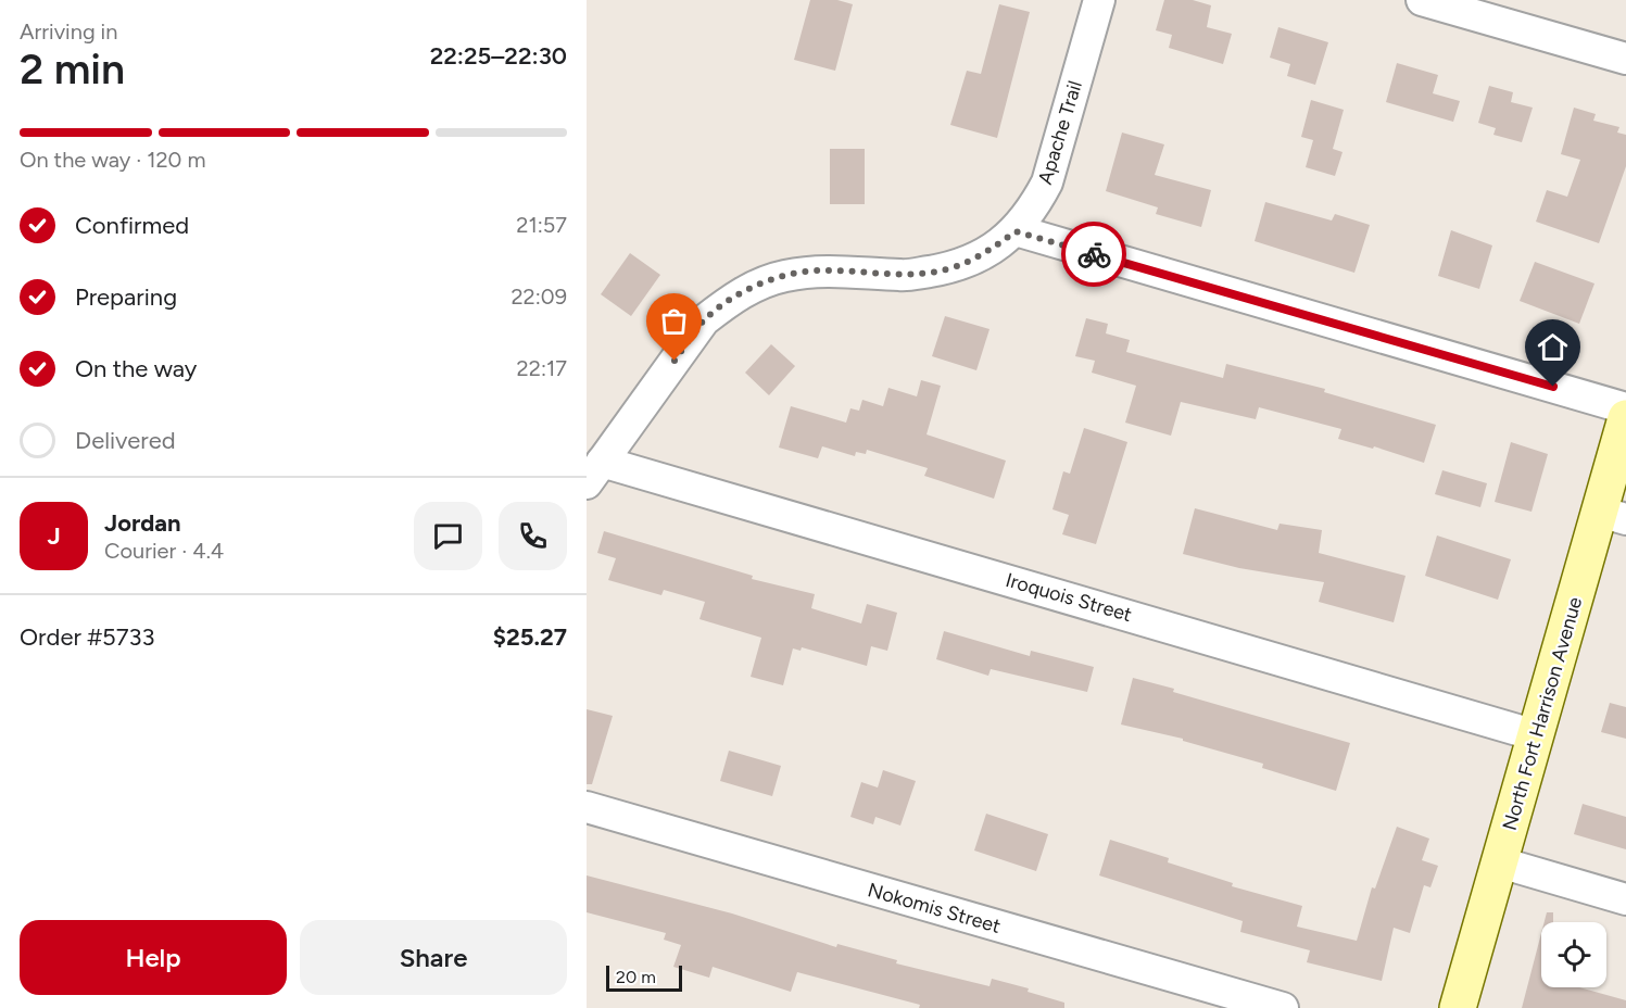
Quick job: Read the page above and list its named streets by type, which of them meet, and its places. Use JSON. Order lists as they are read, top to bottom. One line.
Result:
{"streets":{"main road":["North Fort Harrison Avenue"],"street":["Apache Trail","Iroquois Street","Nokomis Street"]},"crossings":[["Apache Trail","Iroquois Street"],["Iroquois Street","North Fort Harrison Avenue"]],"scale_bar":"20 m","page":{"heading":["2 min","Arriving in","22:25–22:30"],"panel":["Jordan","Courier · 4.4","Order #5733","$25.27"],"bar":"On the way · 120 m","list":[["Confirmed","21:57"],["Preparing","22:09"],["On the way","22:17"],"Delivered"],"round":"J","buttons":["Help","Share"],"scale":"20 m"}}
